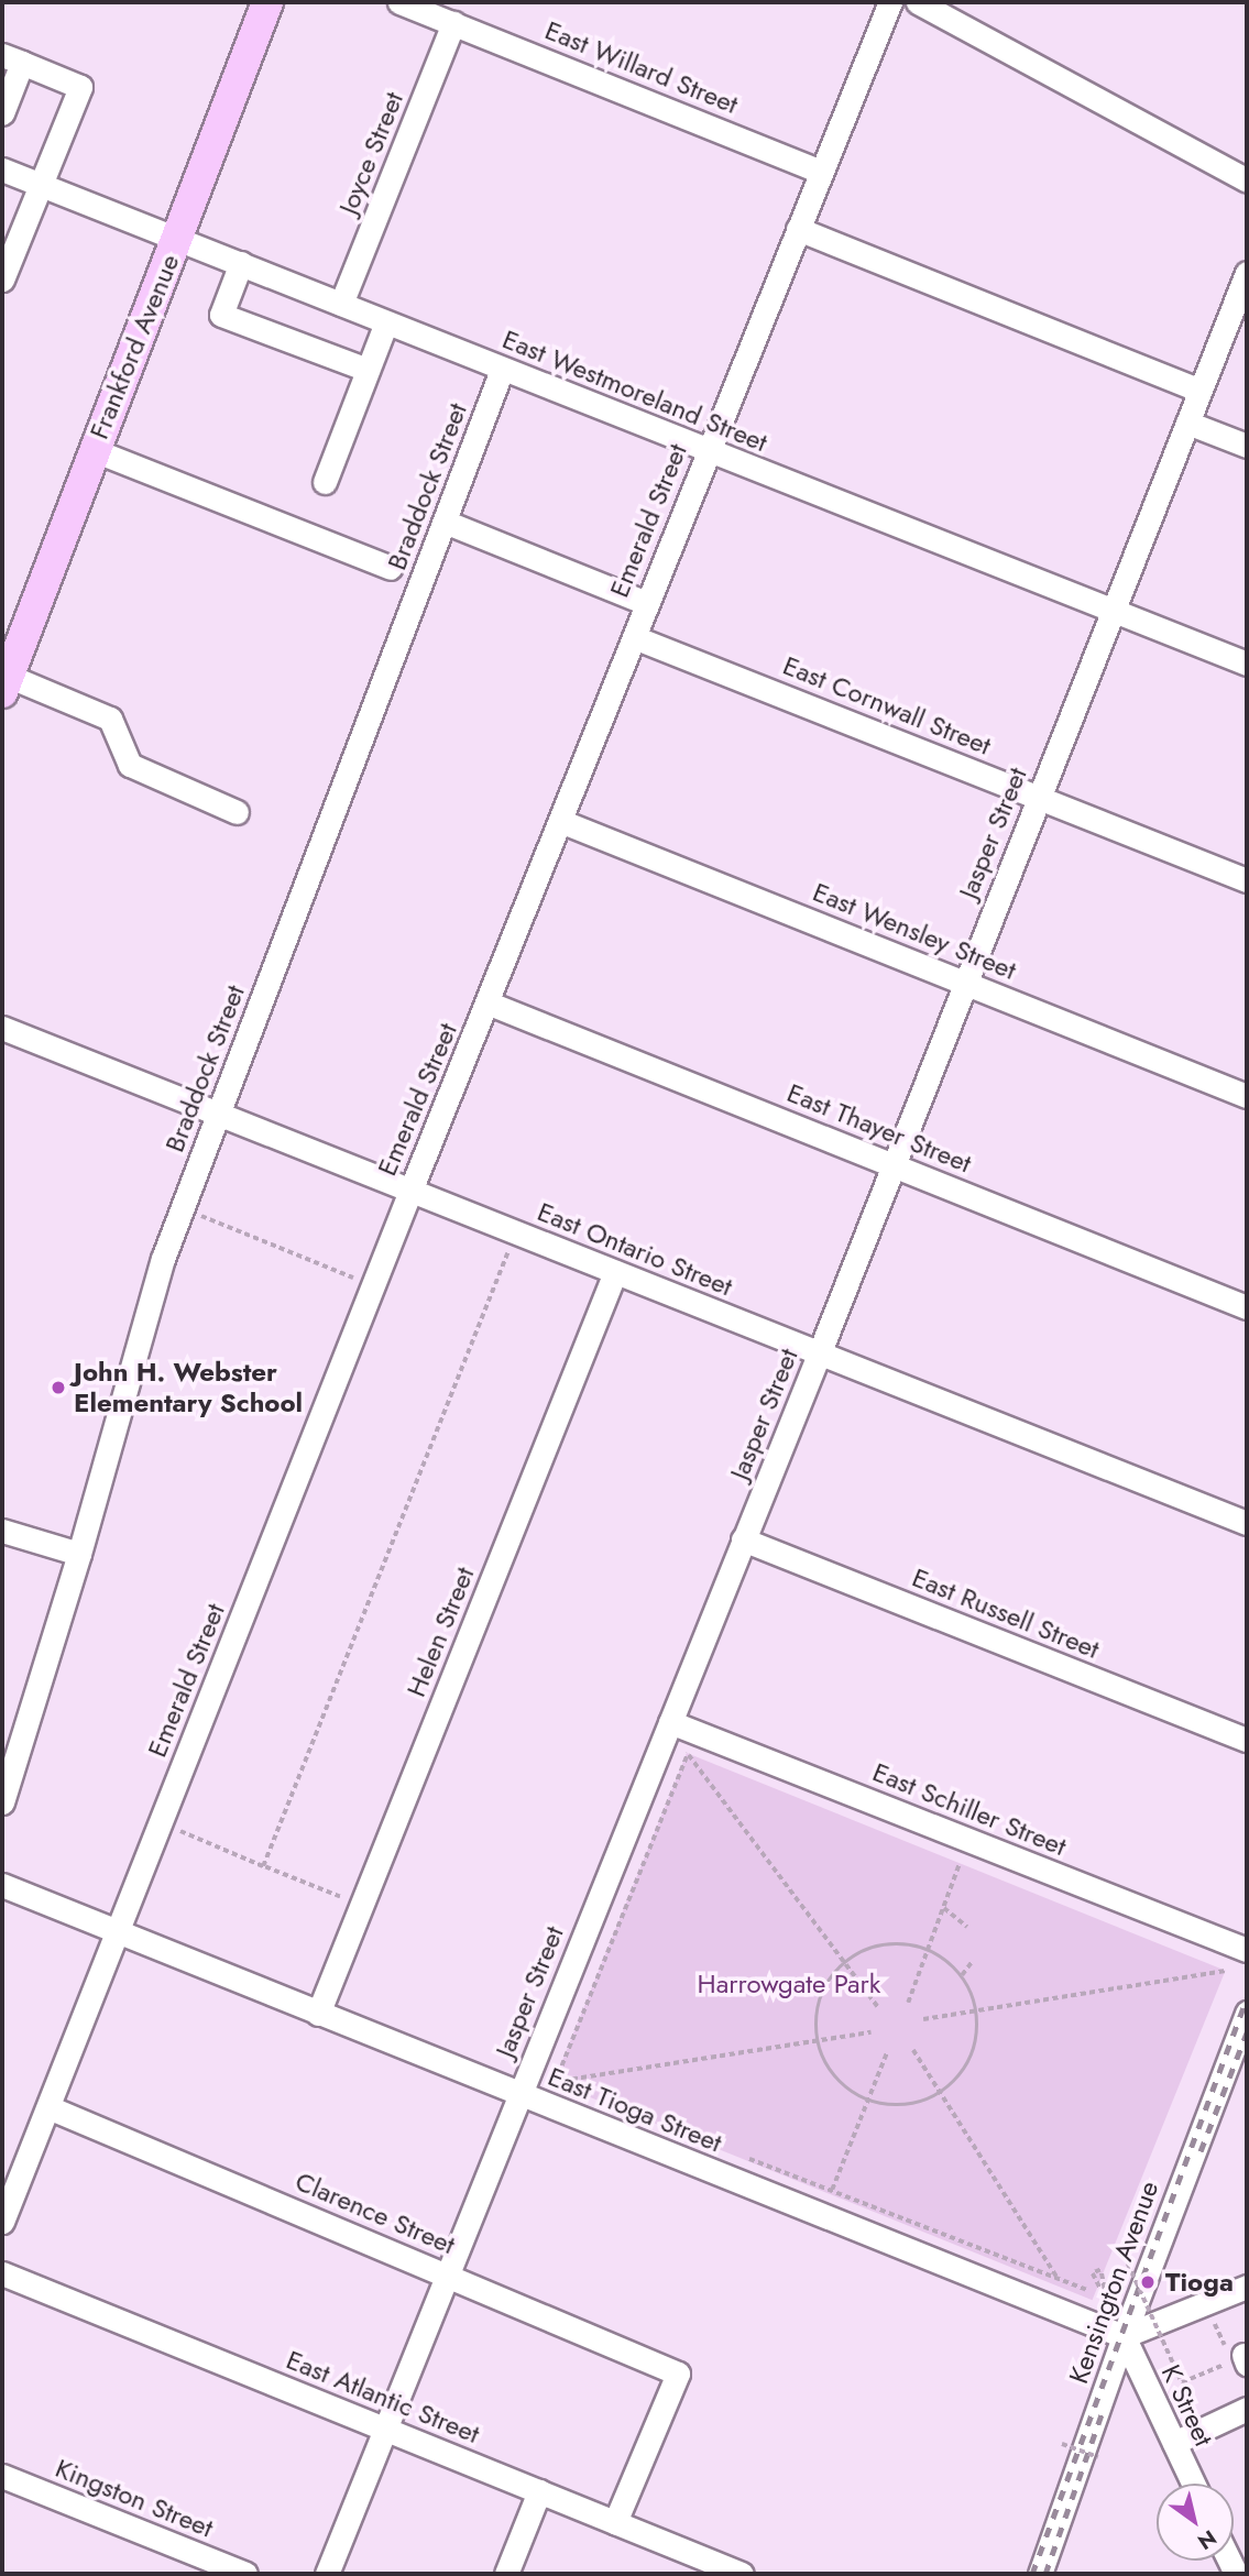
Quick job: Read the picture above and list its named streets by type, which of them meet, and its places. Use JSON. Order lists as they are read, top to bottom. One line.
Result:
{"streets":{"main road":["Frankford Avenue"],"street":["East Willard Street","Joyce Street","East Westmoreland Street","Braddock Street","Emerald Street","East Cornwall Street","Jasper Street","East Wensley Street","East Thayer Street","East Ontario Street","East Russell Street","Helen Street","East Schiller Street","East Tioga Street","Clarence Street","Kensington Avenue","East Atlantic Street","K Street","Kingston Street"]},"crossings":[["East Willard Street","Joyce Street"],["East Willard Street","Emerald Street"],["Joyce Street","East Westmoreland Street"],["Frankford Avenue","East Westmoreland Street"],["East Westmoreland Street","Braddock Street"],["East Westmoreland Street","Emerald Street"],["East Westmoreland Street","Jasper Street"],["Braddock Street","East Ontario Street"],["Emerald Street","East Cornwall Street"],["Emerald Street","East Wensley Street"],["Emerald Street","East Thayer Street"],["Emerald Street","East Ontario Street"],["Emerald Street","East Tioga Street"],["Emerald Street","Clarence Street"],["East Cornwall Street","Jasper Street"],["Jasper Street","East Wensley Street"],["Jasper Street","East Thayer Street"],["Jasper Street","East Ontario Street"],["Jasper Street","East Russell Street"],["Jasper Street","East Schiller Street"],["Jasper Street","East Tioga Street"],["Jasper Street","Clarence Street"],["Jasper Street","East Atlantic Street"],["East Ontario Street","Helen Street"],["Helen Street","East Tioga Street"],["East Tioga Street","Kensington Avenue"],["East Tioga Street","K Street"],["Clarence Street","East Atlantic Street"],["Kensington Avenue","K Street"]],"parks":["Harrowgate Park"],"places":["John H. Webster Elementary School","Tioga"],"north":"bottom right"}
